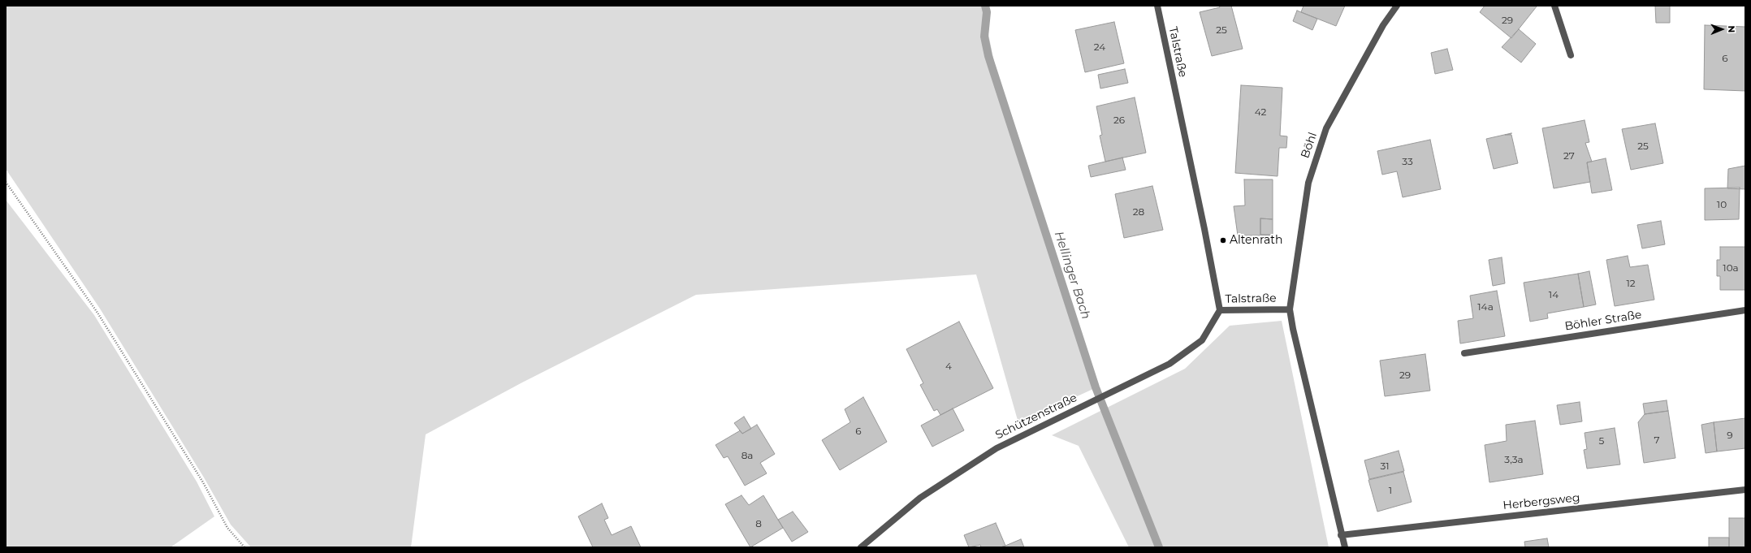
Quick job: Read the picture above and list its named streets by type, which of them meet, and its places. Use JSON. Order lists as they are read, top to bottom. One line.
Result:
{"streets":{"street":["Talstraße","Böhl","Böhler Straße","Schützenstraße","Herbergsweg"]},"crossings":[["Talstraße","Böhl"],["Talstraße","Schützenstraße"],["Talstraße","Herbergsweg"]],"water":["Hellinger Bach"],"places":["Altenrath"],"house_numbers":["29","25","24","6","42","26","25","27","33","10","28","10a","12","14","14a","4","29","6","9","7","5","8a","3,3a","31","1","8"],"north":"right"}
